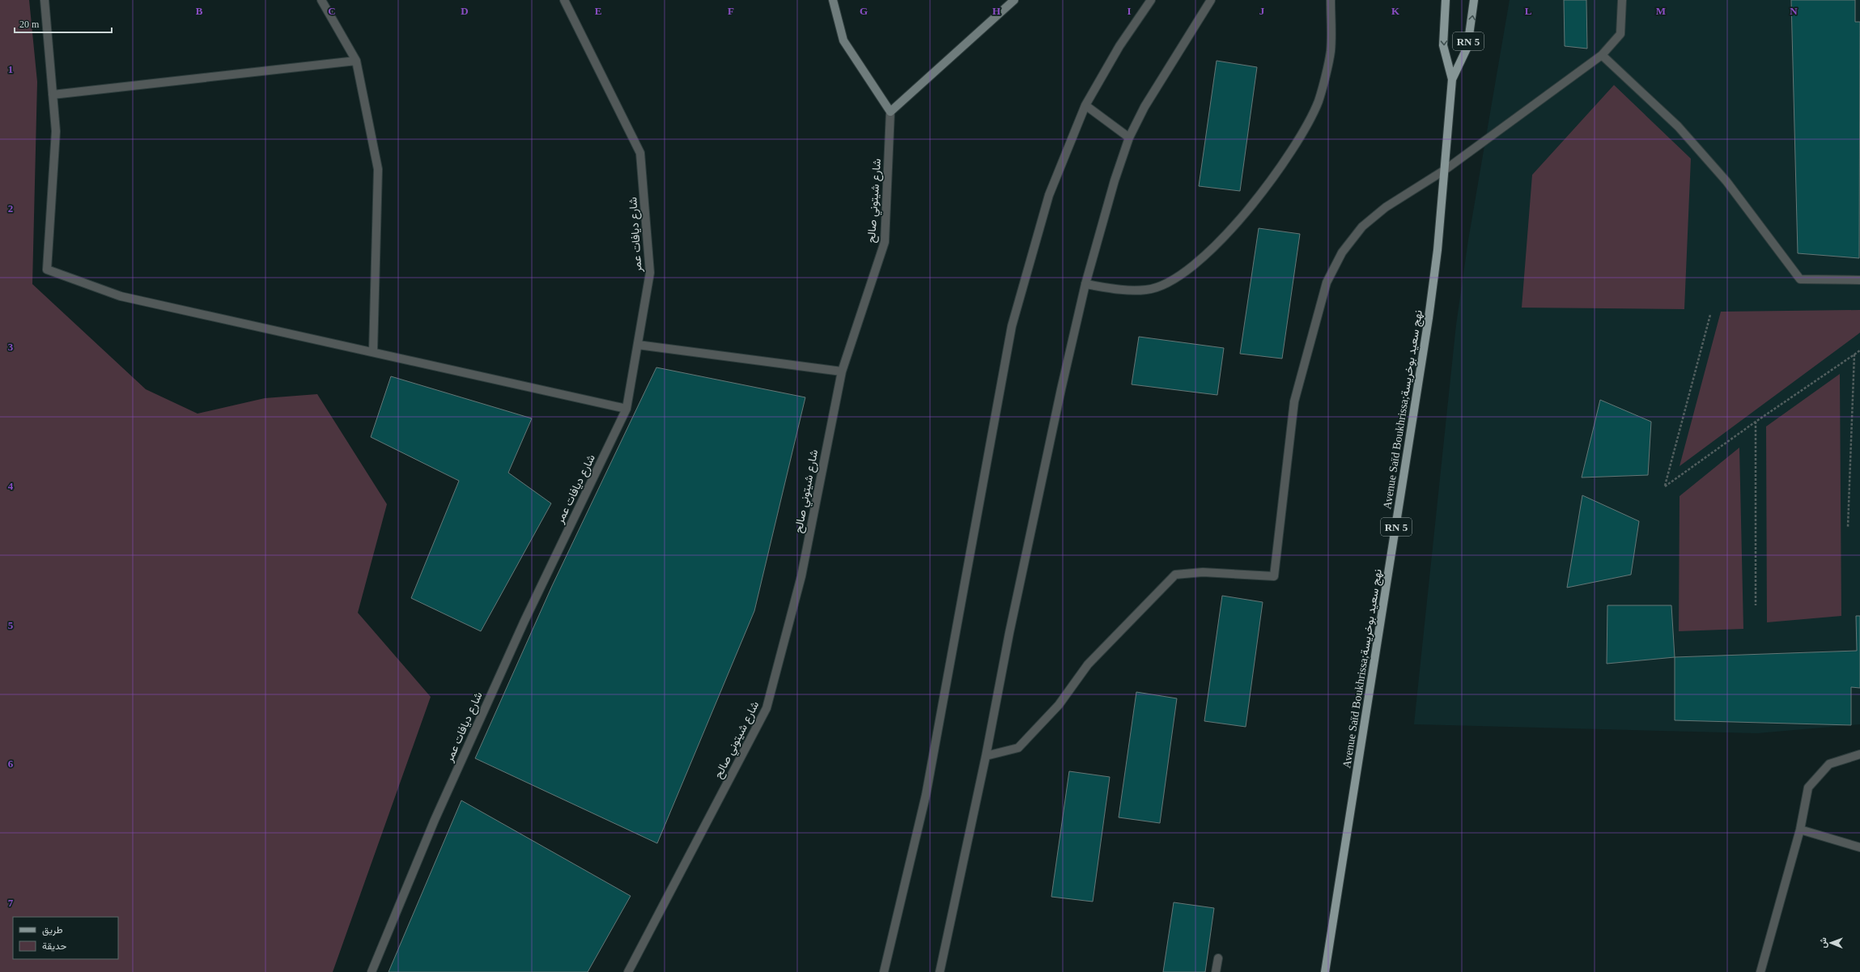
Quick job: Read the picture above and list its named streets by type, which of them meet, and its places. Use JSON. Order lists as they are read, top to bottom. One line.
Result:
{"streets":{"main road":["RN 5","Avenue Saïd Boukhrissa;نهج سعيد بوخريسة"],"street":["شارع شيتوني صالح","شارع ديافات عمر"]},"legend":["طريق","حديقة"],"scale_bar":"20 m","north":"left","grid":{"columns":["B","C","D","E","F","G","H","I","J","K","L","M","N"],"rows":["1","2","3","4","5","6","7"]}}
